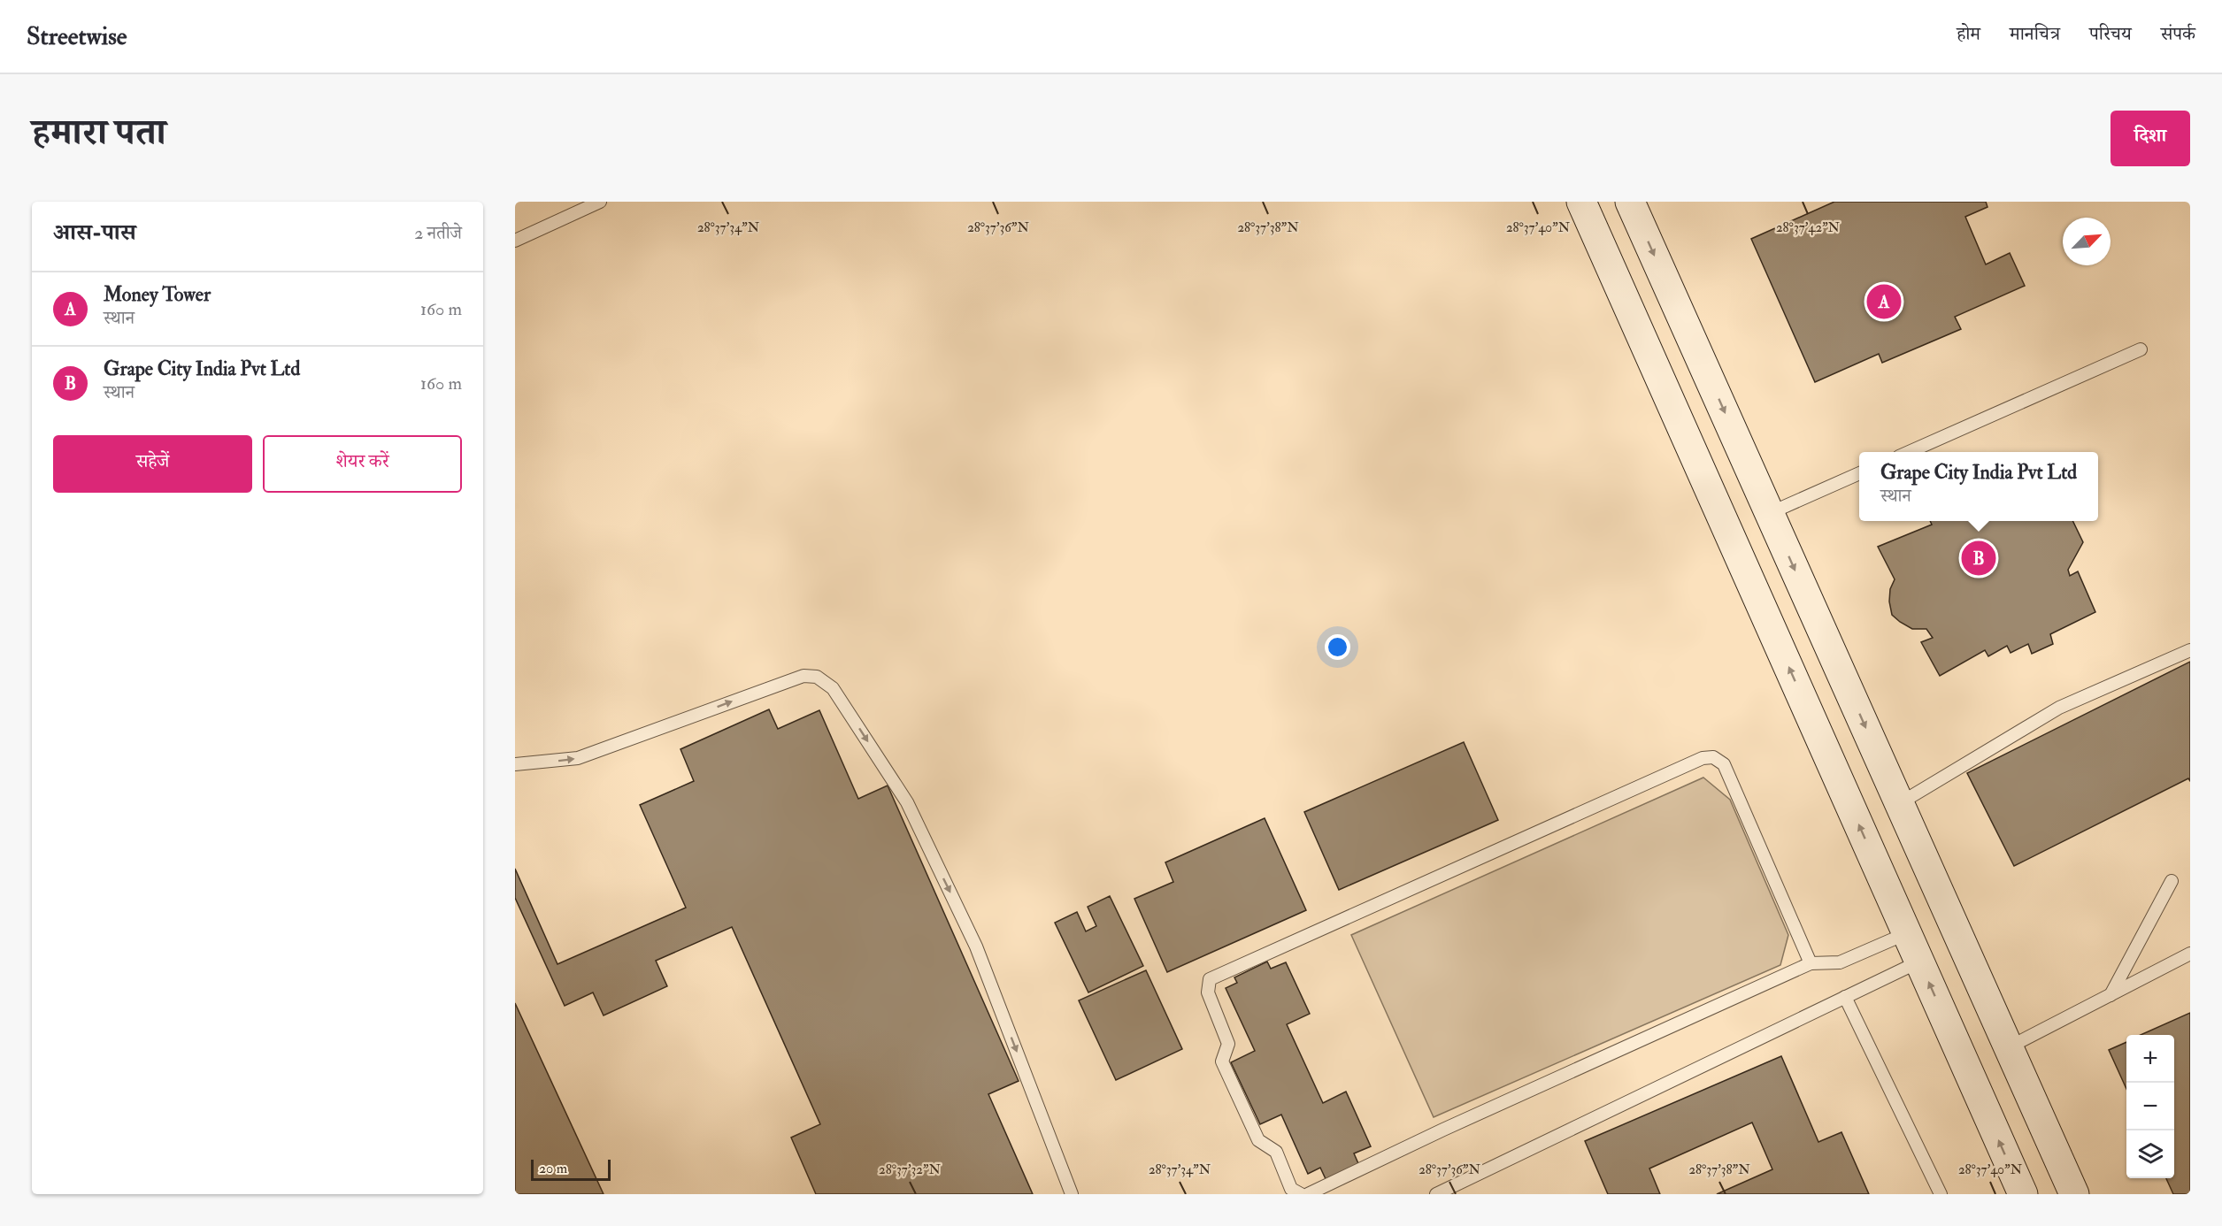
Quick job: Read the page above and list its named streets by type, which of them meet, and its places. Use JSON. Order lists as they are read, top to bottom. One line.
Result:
{"scale_bar":"20 m","north":"top right","page":{"header":"Streetwise","nav":["होम","मानचित्र","परिचय","संपर्क"],"title":"हमारा पता","buttons":["दिशा",["सहेजें","शेयर करें"]],"heading":["आस-पास","2 नतीजे"],"list":[{"mark":"A","name":"Money Tower","note":"स्थान","value":"160 m"},{"mark":"B","name":"Grape City India Pvt Ltd","note":"स्थान","value":"160 m"}],"pins":["A","B"],"popup":["Grape City India Pvt Ltd","स्थान"],"map_buttons":["+","−"],"scale":"20 m"},"coordinates":["28°37'34\"N","28°37'36\"N","28°37'38\"N","28°37'40\"N","28°37'42\"N","28°37'32\"N"]}
